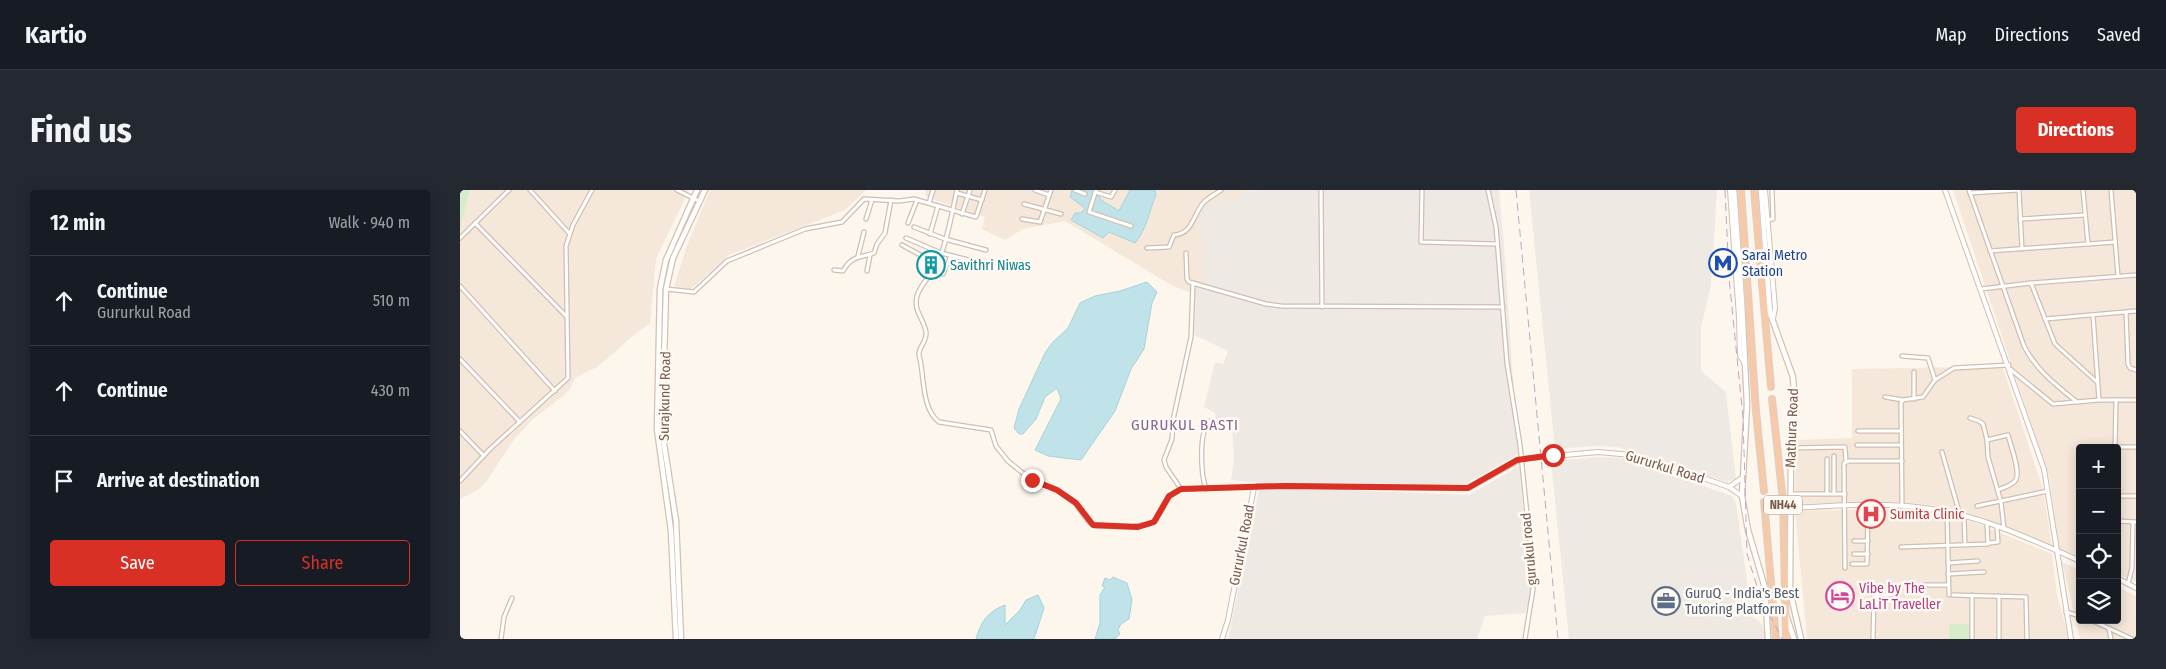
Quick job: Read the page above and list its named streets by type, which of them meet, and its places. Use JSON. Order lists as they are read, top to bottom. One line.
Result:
{"streets":{"highway":["Mathura Road","NH44"],"main road":["Surajkund Road"],"street":["Gururkul Road","gurukul road"]},"crossings":[["Gururkul Road","gurukul road"]],"districts":["GURUKUL BASTI"],"places":{"metro station":["Sarai Metro Station"],"building":["Savithri Niwas"],"hospital":["Sumita Clinic"],"hotel":["Vibe by The LaLiT Traveller"],"office":["GuruQ - India's Best Tutoring Platform"]},"page":{"header":"Kartio","nav":["Map","Directions","Saved"],"buttons":["Directions",["Save","Share"]],"title":"Find us","heading":["12 min","Walk · 940 m"],"list":[["Continue","Gururkul Road","510 m"],["Continue","430 m"],"Arrive at destination"],"map_buttons":["+","−"]}}
